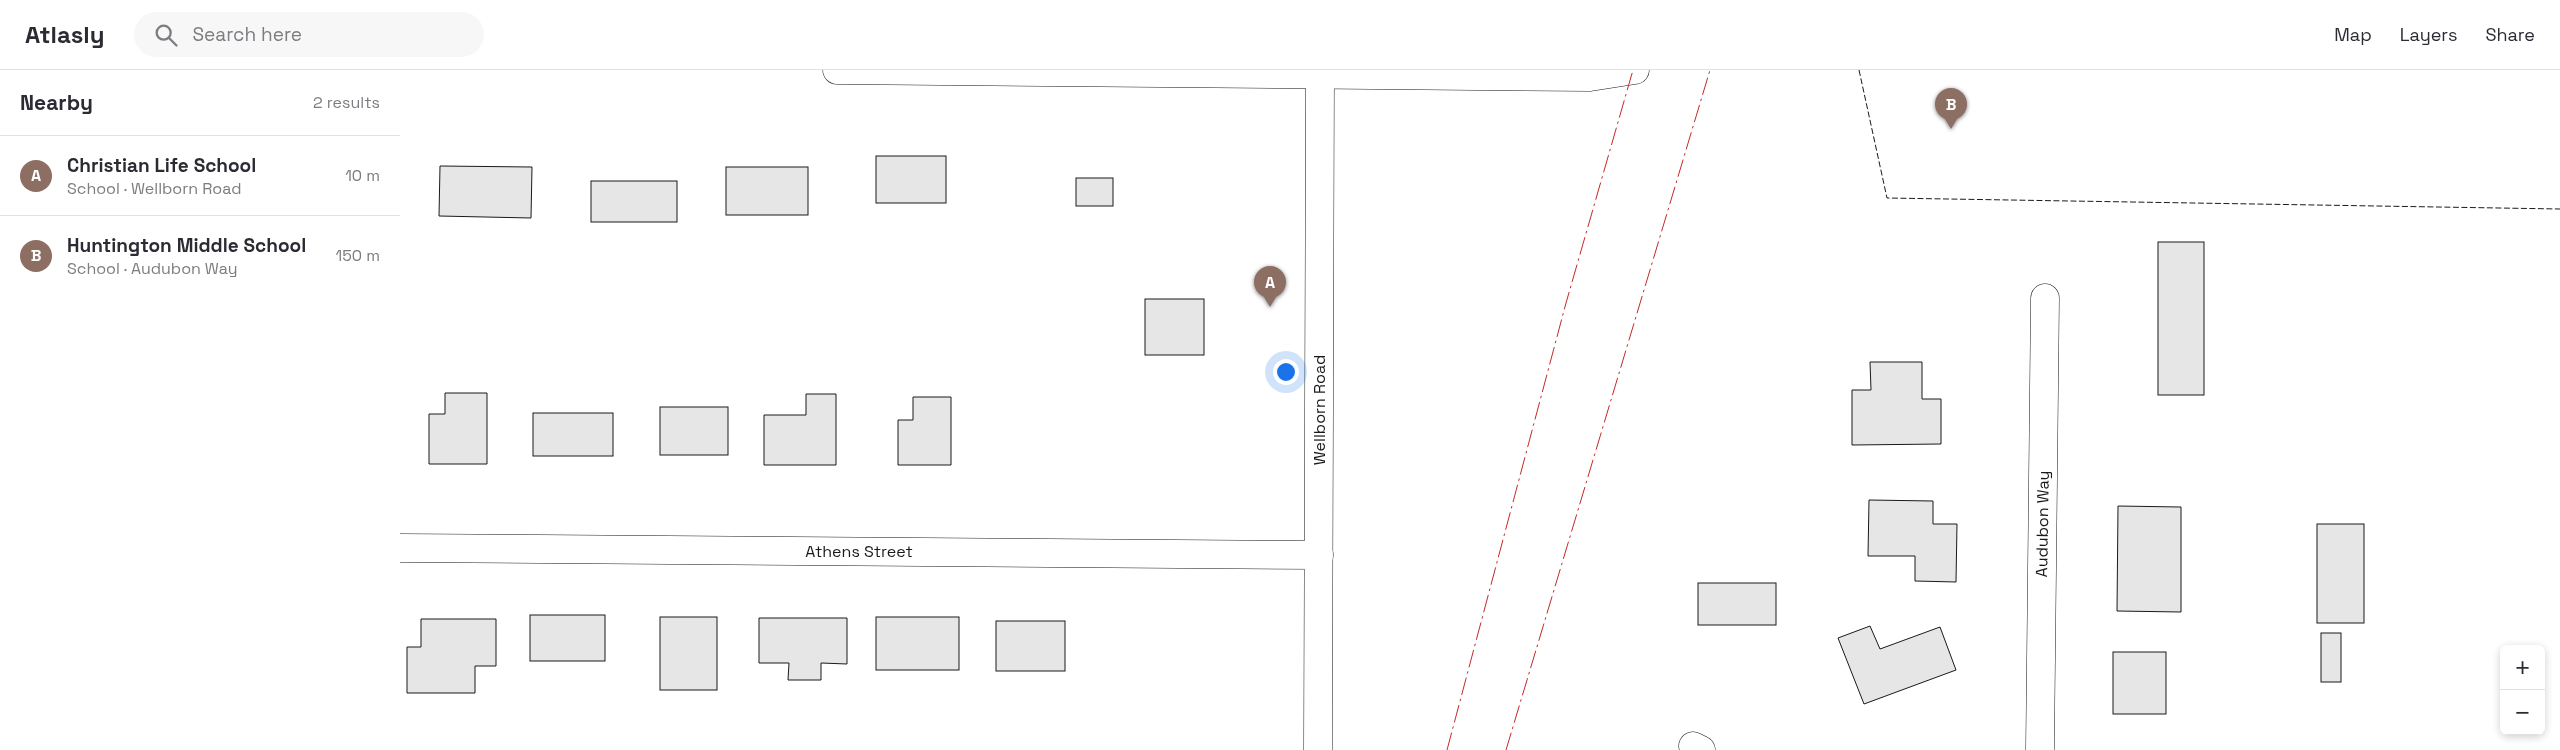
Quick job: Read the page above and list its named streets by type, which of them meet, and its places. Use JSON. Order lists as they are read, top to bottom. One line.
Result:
{"streets":{"street":["Wellborn Road","Audubon Way","Athens Street"]},"crossings":[["Wellborn Road","Athens Street"]],"page":{"header":"Atlasly","search":"Search here","nav":["Map","Layers","Share"],"heading":["Nearby","2 results"],"pins":["B","A"],"list":[{"mark":"A","name":"Christian Life School","note":"School · Wellborn Road","value":"10 m"},{"mark":"B","name":"Huntington Middle School","note":"School · Audubon Way","value":"150 m"}],"map_buttons":["+","−"]}}
